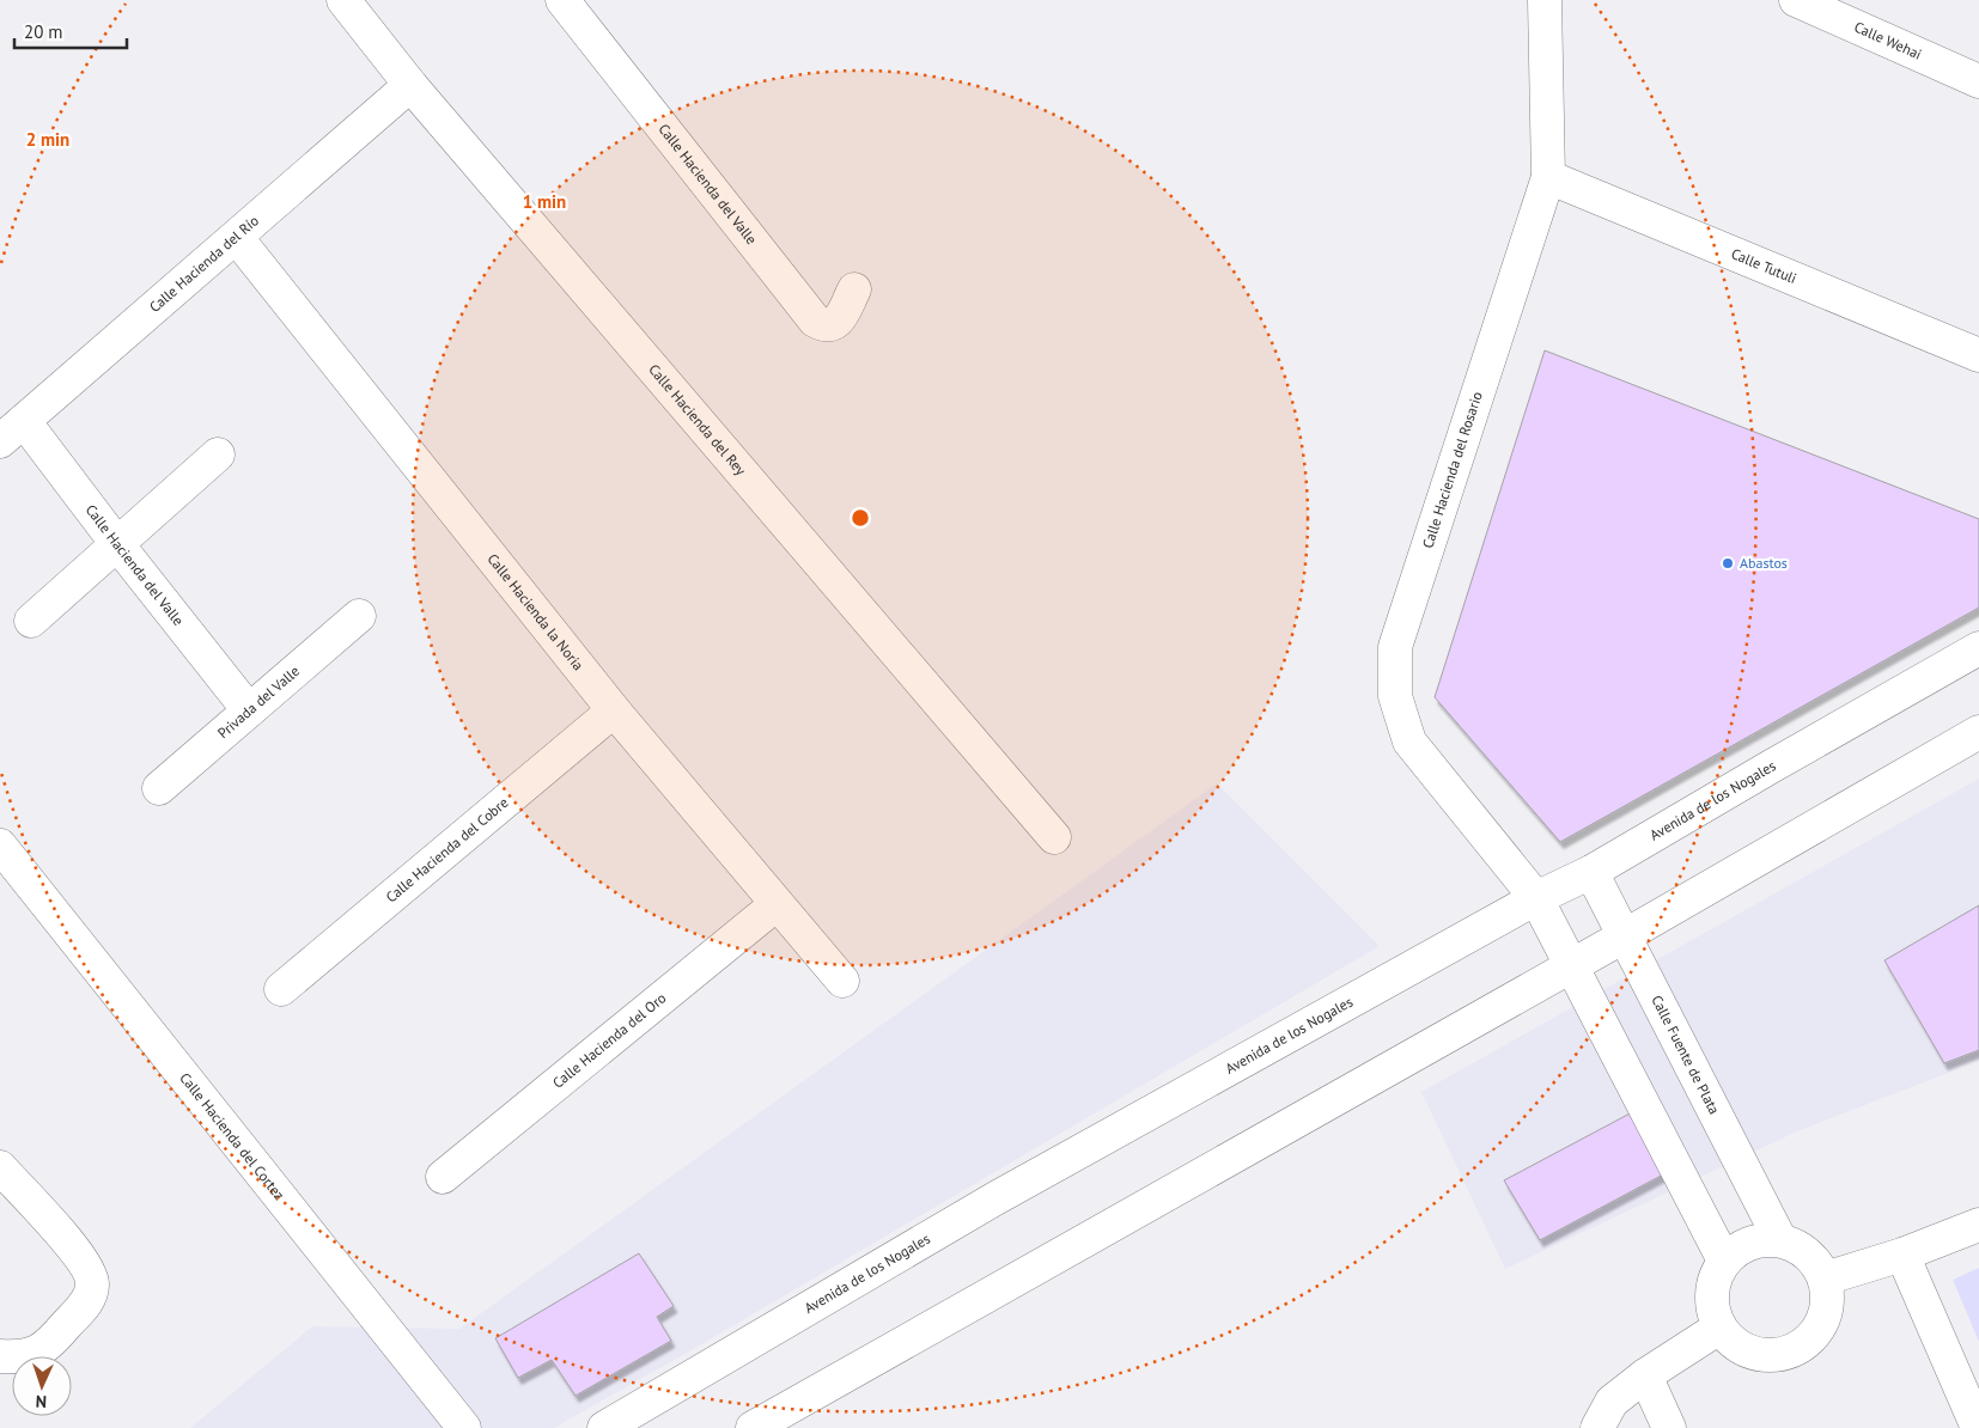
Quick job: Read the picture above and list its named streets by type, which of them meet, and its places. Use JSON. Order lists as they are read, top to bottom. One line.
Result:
{"streets":{"street":["Calle Wehai","Calle Hacienda del Valle","Calle Hacienda del Río","Calle Tutuli","Calle Hacienda del Rey","Calle Hacienda del Rosario","Calle Hacienda la Noria","Privada del Valle","Avenida de los Nogales","Calle Hacienda del Cobre","Calle Hacienda del Oro","Calle Fuente de Plata","Calle Hacienda del Cortez"]},"crossings":[["Calle Hacienda del Valle","Calle Hacienda del Río"],["Calle Hacienda del Valle","Privada del Valle"],["Calle Hacienda del Río","Calle Hacienda del Rey"],["Calle Hacienda del Río","Calle Hacienda la Noria"],["Calle Tutuli","Calle Hacienda del Rosario"],["Calle Hacienda del Rosario","Avenida de los Nogales"],["Calle Hacienda la Noria","Calle Hacienda del Cobre"],["Calle Hacienda la Noria","Calle Hacienda del Oro"],["Avenida de los Nogales","Calle Fuente de Plata"]],"places":["Abastos"],"scale_bar":"20 m","north":"bottom","rings":["2 min","1 min"]}
